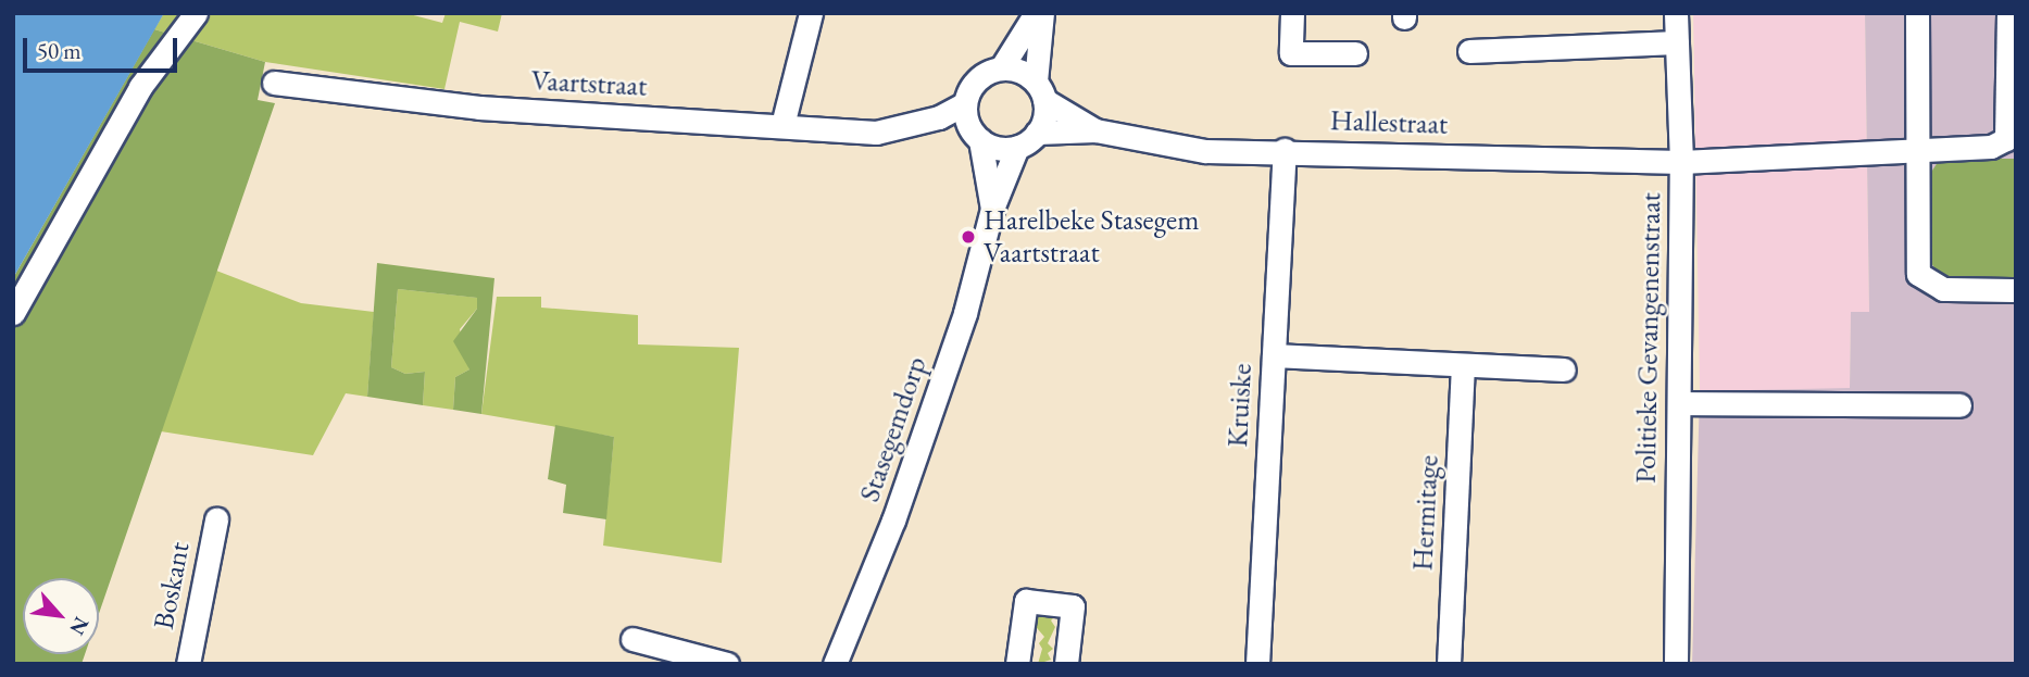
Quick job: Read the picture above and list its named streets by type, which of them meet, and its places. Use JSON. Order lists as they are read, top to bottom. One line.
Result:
{"streets":{"street":["Vaartstraat","Hallestraat","Politieke Gevangenenstraat","Kruiske","Stasegemdorp","Hermitage","Boskant"]},"crossings":[["Vaartstraat","Hallestraat"],["Vaartstraat","Stasegemdorp"],["Hallestraat","Politieke Gevangenenstraat"],["Hallestraat","Kruiske"],["Hallestraat","Stasegemdorp"]],"places":["Harelbeke Stasegem Vaartstraat"],"scale_bar":"50 m","north":"bottom right"}
